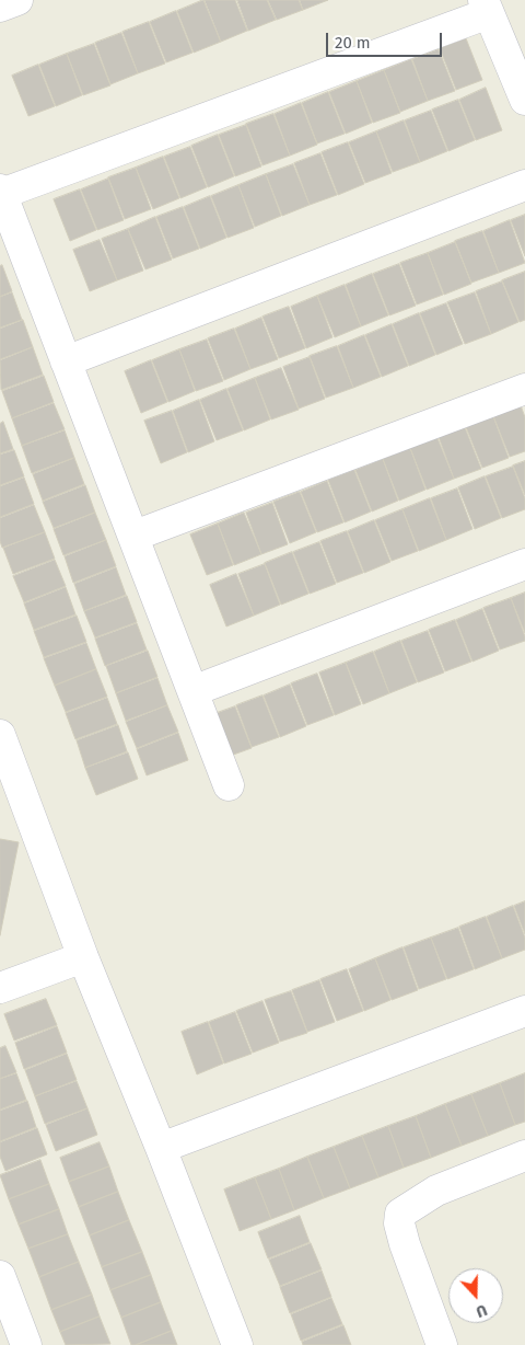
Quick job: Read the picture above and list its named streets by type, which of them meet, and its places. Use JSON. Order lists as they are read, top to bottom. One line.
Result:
{"scale_bar":"20 m","north":"bottom"}
